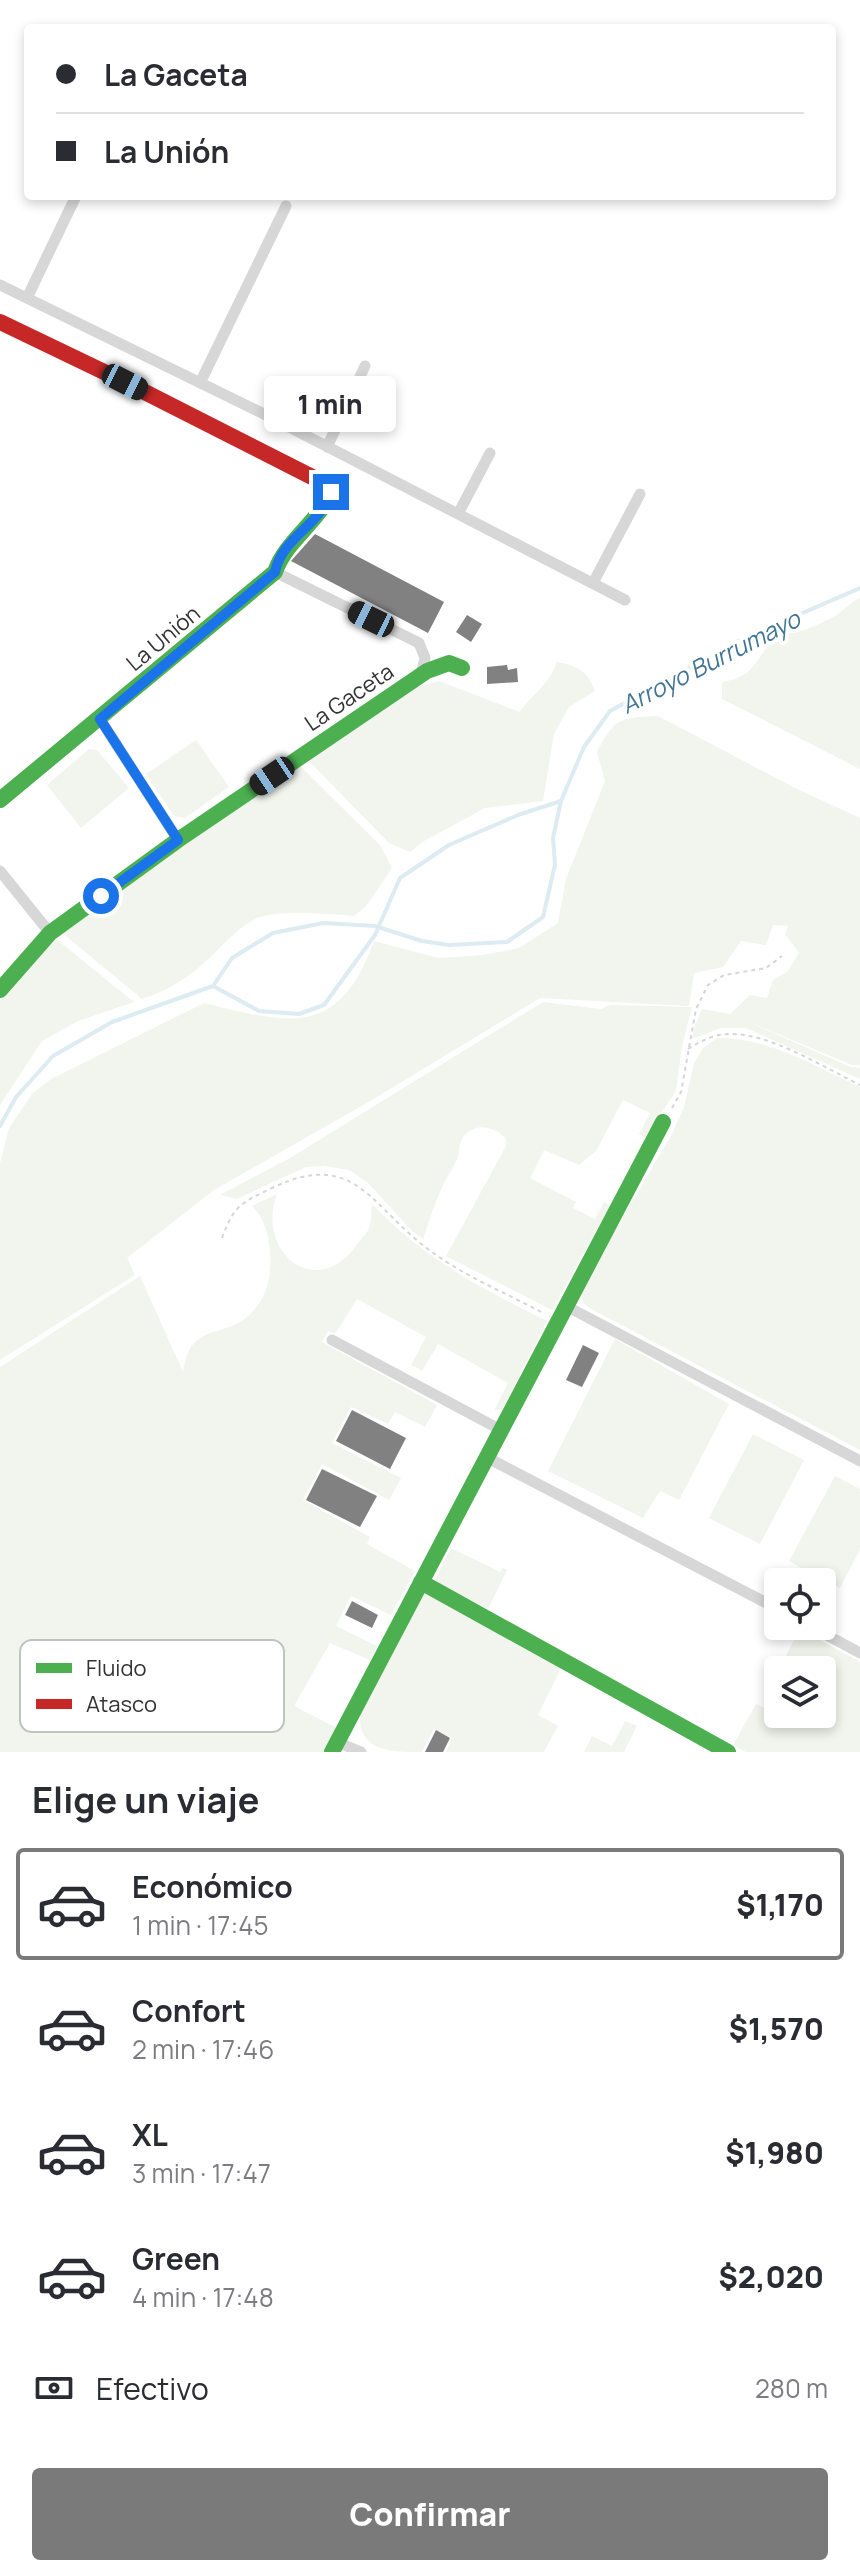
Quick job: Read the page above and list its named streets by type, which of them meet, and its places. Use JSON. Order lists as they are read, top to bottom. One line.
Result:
{"streets":{"street":["La Unión","La Gaceta"]},"crossings":[["La Unión","La Gaceta"]],"water":["Arroyo Burrumayo"],"legend":["Fluido","Atasco"],"page":{"banner":["La Gaceta","La Unión"],"bubble":"1 min","heading":"Elige un viaje","list":[{"name":"Económico","note":"1 min · 17:45","value":"$1,170"},{"name":"Confort","note":"2 min · 17:46","value":"$1,570"},{"name":"XL","note":"3 min · 17:47","value":"$1,980"},{"name":"Green","note":"4 min · 17:48","value":"$2,020"}],"pay":["Efectivo","280 m"],"buttons":"Confirmar"}}
